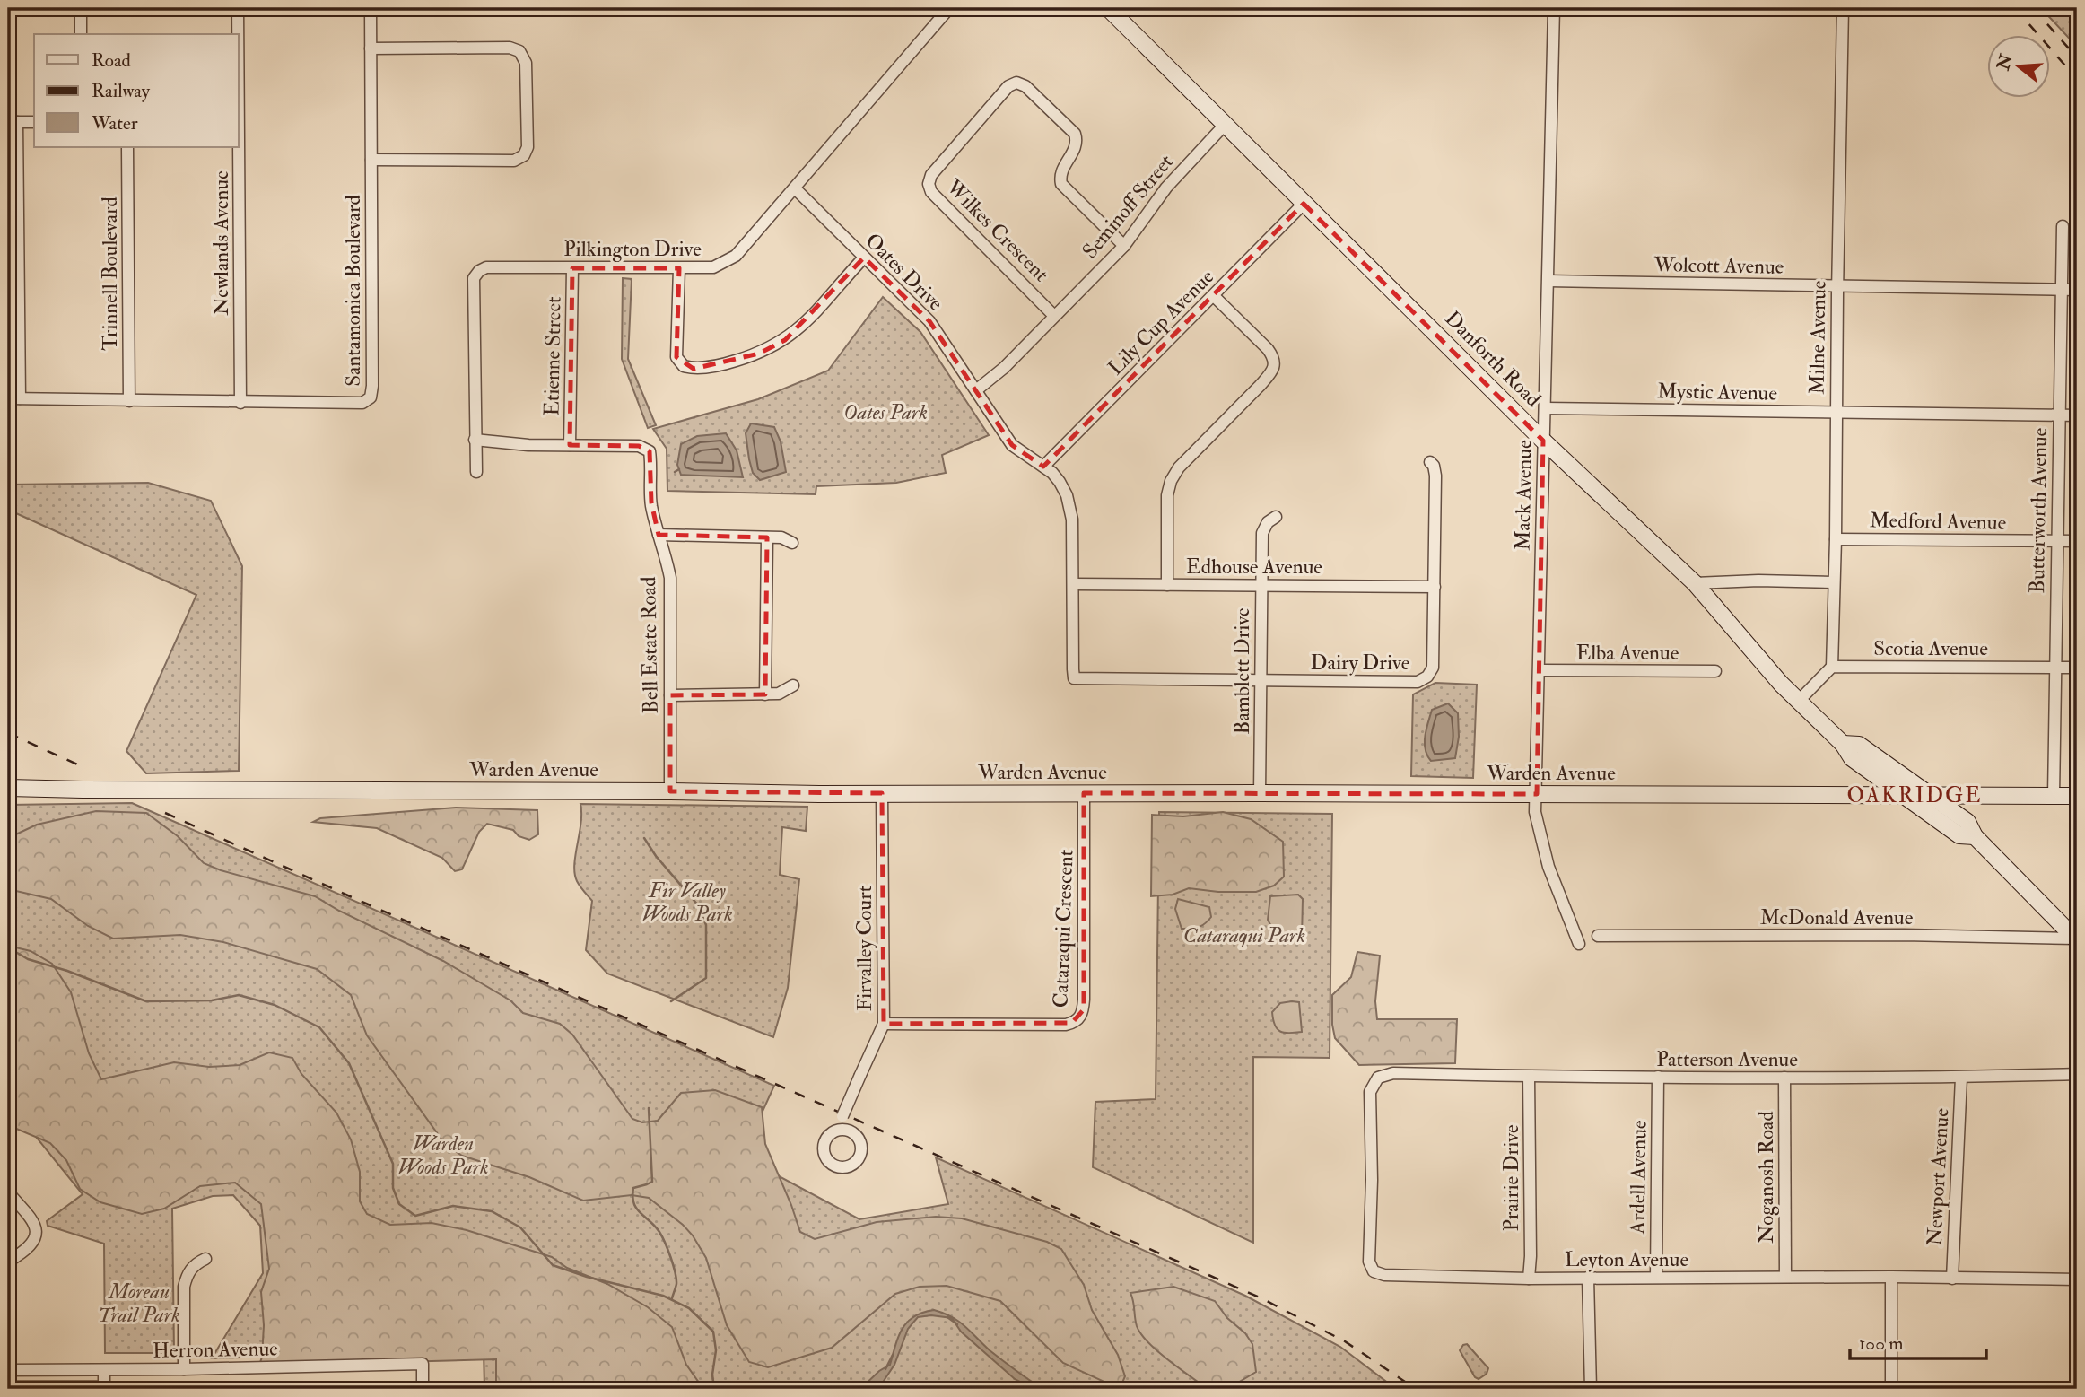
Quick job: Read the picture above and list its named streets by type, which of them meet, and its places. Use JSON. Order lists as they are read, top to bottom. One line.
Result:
{"streets":{"main road":["Danforth Road","Warden Avenue"],"street":["Seminoff Street","Wilkes Crescent","Newlands Avenue","Pilkington Drive","Wolcott Avenue","Oates Drive","Trinnell Boulevard","Santamonica Boulevard","Lily Cup Avenue","Milne Avenue","Etienne Street","Mystic Avenue","Mack Avenue","Butterworth Avenue","Medford Avenue","Edhouse Avenue","Bell Estate Road","Scotia Avenue","Elba Avenue","Dairy Drive","Bamblett Drive","McDonald Avenue","Cataraqui Crescent","Firvalley Court","Patterson Avenue","Ardell Avenue","Noganosh Road","Newport Avenue","Prairie Drive","Leyton Avenue","Herron Avenue"]},"crossings":[["Seminoff Street","Wilkes Crescent"],["Seminoff Street","Oates Drive"],["Seminoff Street","Danforth Road"],["Newlands Avenue","Santamonica Boulevard"],["Pilkington Drive","Oates Drive"],["Pilkington Drive","Etienne Street"],["Pilkington Drive","Bell Estate Road"],["Wolcott Avenue","Milne Avenue"],["Wolcott Avenue","Mack Avenue"],["Wolcott Avenue","Butterworth Avenue"],["Oates Drive","Lily Cup Avenue"],["Trinnell Boulevard","Santamonica Boulevard"],["Lily Cup Avenue","Danforth Road"],["Milne Avenue","Mystic Avenue"],["Milne Avenue","Medford Avenue"],["Milne Avenue","Scotia Avenue"],["Etienne Street","Bell Estate Road"],["Danforth Road","Mack Avenue"],["Danforth Road","Warden Avenue"],["Danforth Road","McDonald Avenue"],["Mystic Avenue","Mack Avenue"],["Mystic Avenue","Butterworth Avenue"],["Mack Avenue","Elba Avenue"],["Mack Avenue","Warden Avenue"],["Butterworth Avenue","Medford Avenue"],["Butterworth Avenue","Scotia Avenue"],["Butterworth Avenue","Warden Avenue"],["Edhouse Avenue","Dairy Drive"],["Edhouse Avenue","Bamblett Drive"],["Bell Estate Road","Warden Avenue"],["Dairy Drive","Bamblett Drive"],["Bamblett Drive","Warden Avenue"],["Warden Avenue","Cataraqui Crescent"],["Warden Avenue","Firvalley Court"],["Cataraqui Crescent","Firvalley Court"],["Patterson Avenue","Ardell Avenue"],["Patterson Avenue","Noganosh Road"],["Patterson Avenue","Newport Avenue"],["Patterson Avenue","Prairie Drive"],["Patterson Avenue","Leyton Avenue"],["Ardell Avenue","Leyton Avenue"],["Noganosh Road","Leyton Avenue"],["Newport Avenue","Leyton Avenue"],["Prairie Drive","Leyton Avenue"]],"districts":["OAKRIDGE"],"parks":["Oates Park","Fir Valley Woods Park","Cataraqui Park","Warden Woods Park","Moreau Trail Park"],"legend":["Road","Railway","Water"],"scale_bar":"100 m","north":"left"}
